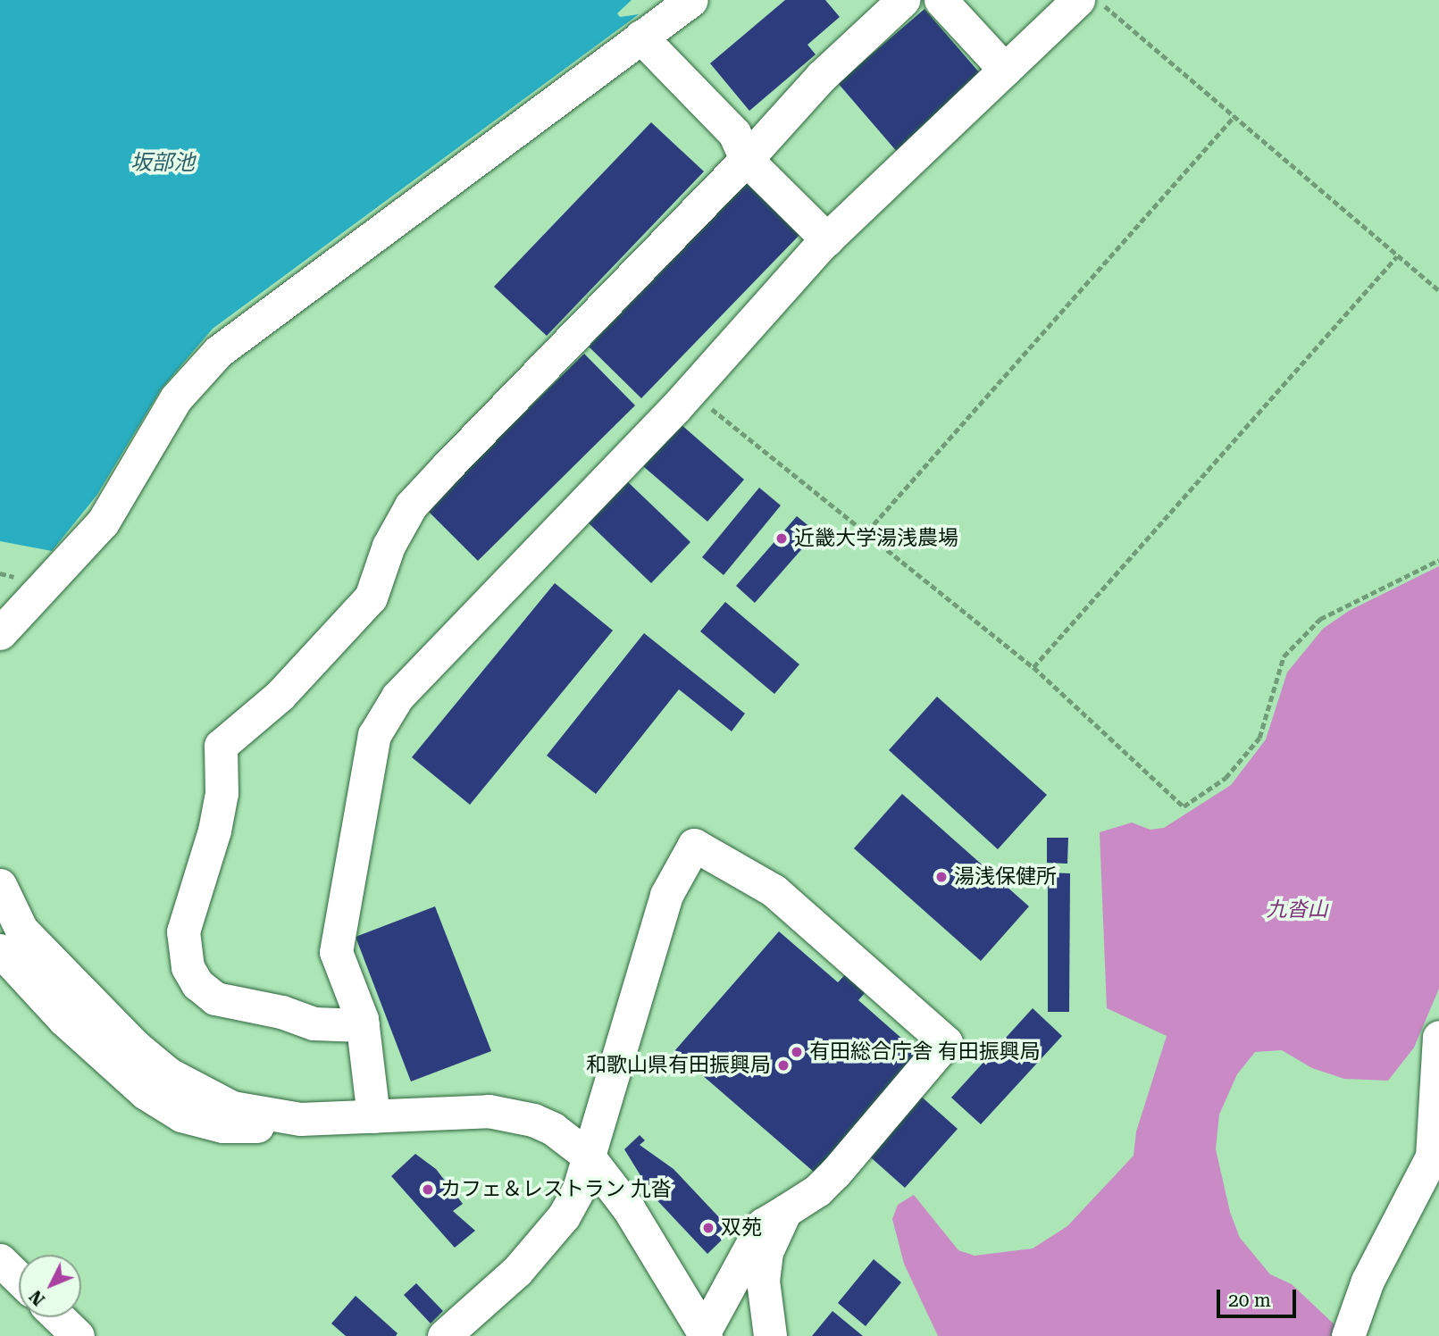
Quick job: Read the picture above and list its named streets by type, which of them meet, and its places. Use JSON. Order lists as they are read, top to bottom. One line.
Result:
{"water":["坂部池"],"parks":["九沓山"],"places":["近畿大学湯浅農場","湯浅保健所","有田総合庁舎 有田振興局","和歌山県有田振興局","カフェ＆レストラン 九沓","双苑"],"scale_bar":"20 m","north":"bottom left"}
